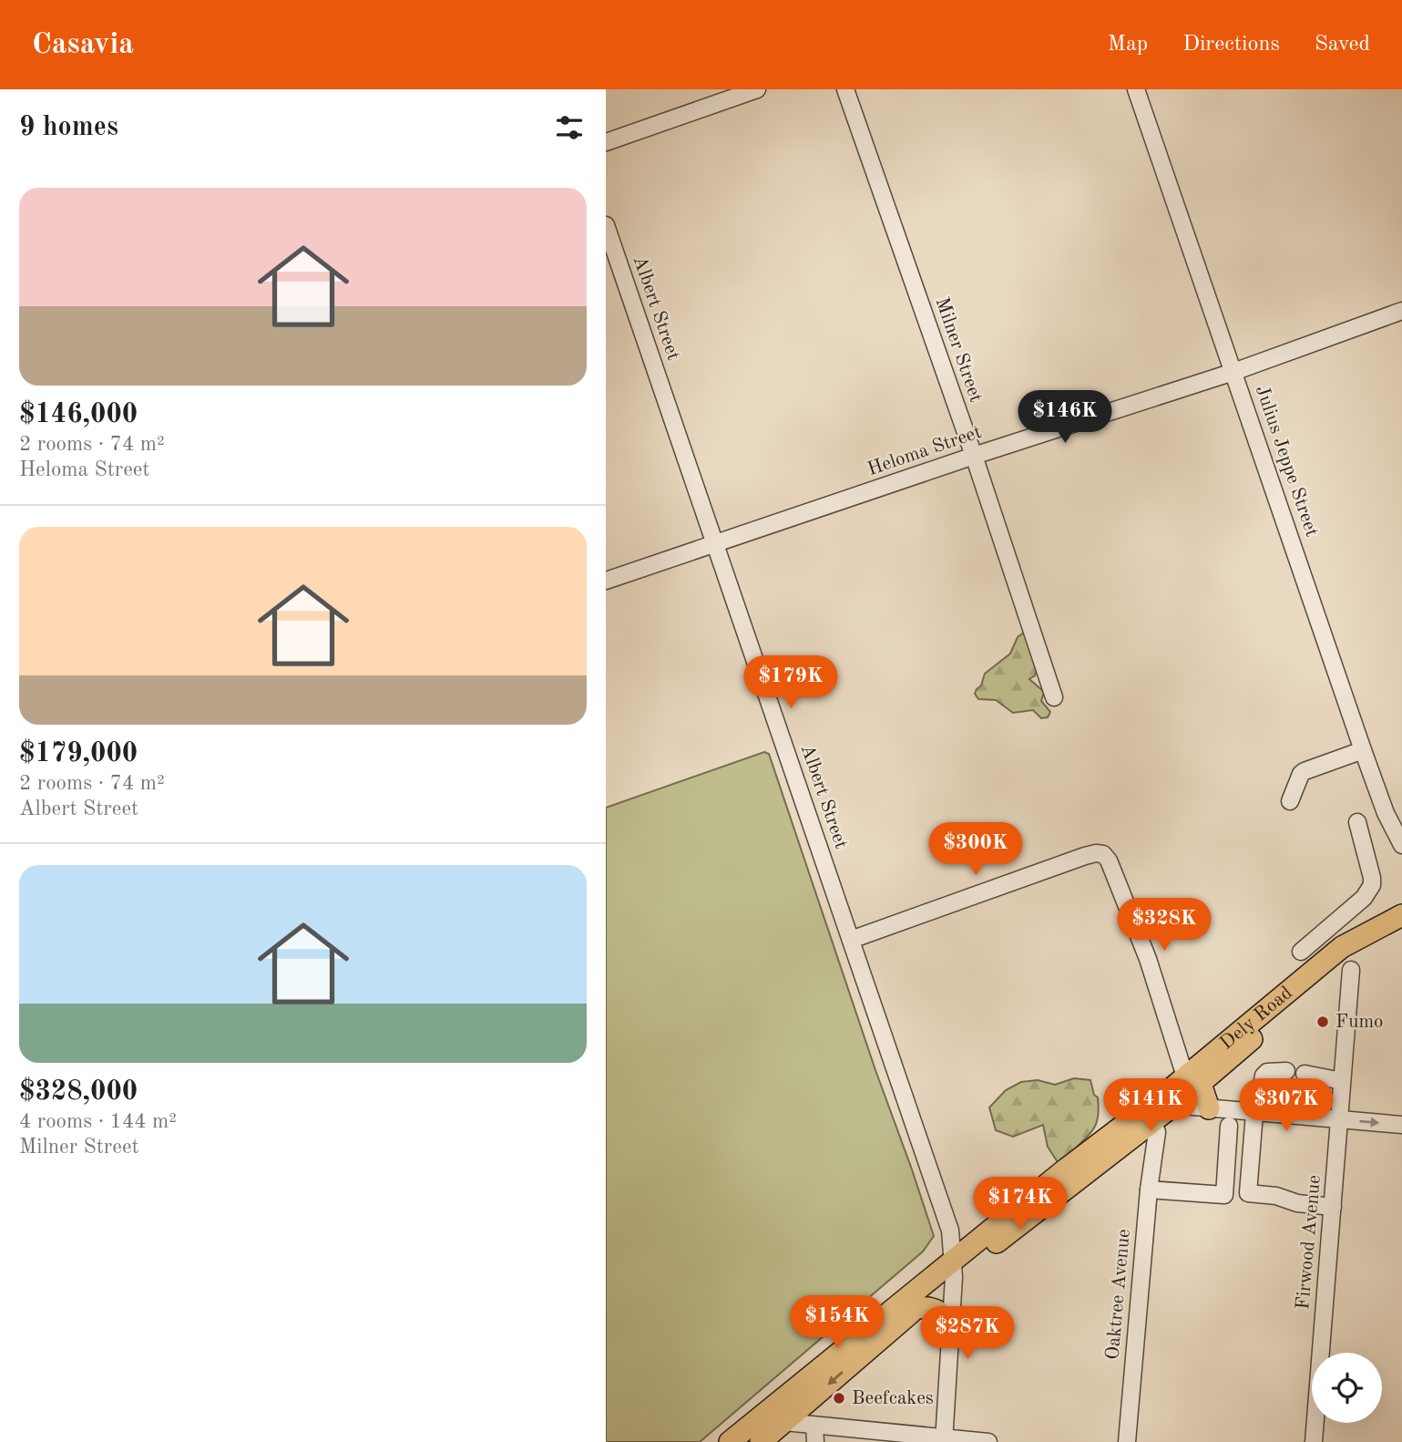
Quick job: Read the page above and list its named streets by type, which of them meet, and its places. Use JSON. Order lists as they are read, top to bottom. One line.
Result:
{"streets":{"main road":["Dely Road"],"street":["Albert Street","Milner Street","Heloma Street","Julius Jeppe Street","Firwood Avenue","Oaktree Avenue"]},"crossings":[["Albert Street","Heloma Street"],["Albert Street","Dely Road"],["Milner Street","Heloma Street"],["Heloma Street","Julius Jeppe Street"],["Dely Road","Oaktree Avenue"]],"places":["Fumo","Beefcakes"],"page":{"header":"Casavia","nav":["Map","Directions","Saved"],"heading":"9 homes","list":[{"name":"$146,000","note":"2 rooms · 74 m² · Heloma Street"},{"name":"$179,000","note":"2 rooms · 74 m² · Albert Street"},{"name":"$328,000","note":"4 rooms · 144 m² · Milner Street"}],"price":["$146K","$179K","$300K","$328K","$141K","$307K","$174K","$154K","$287K"]}}
